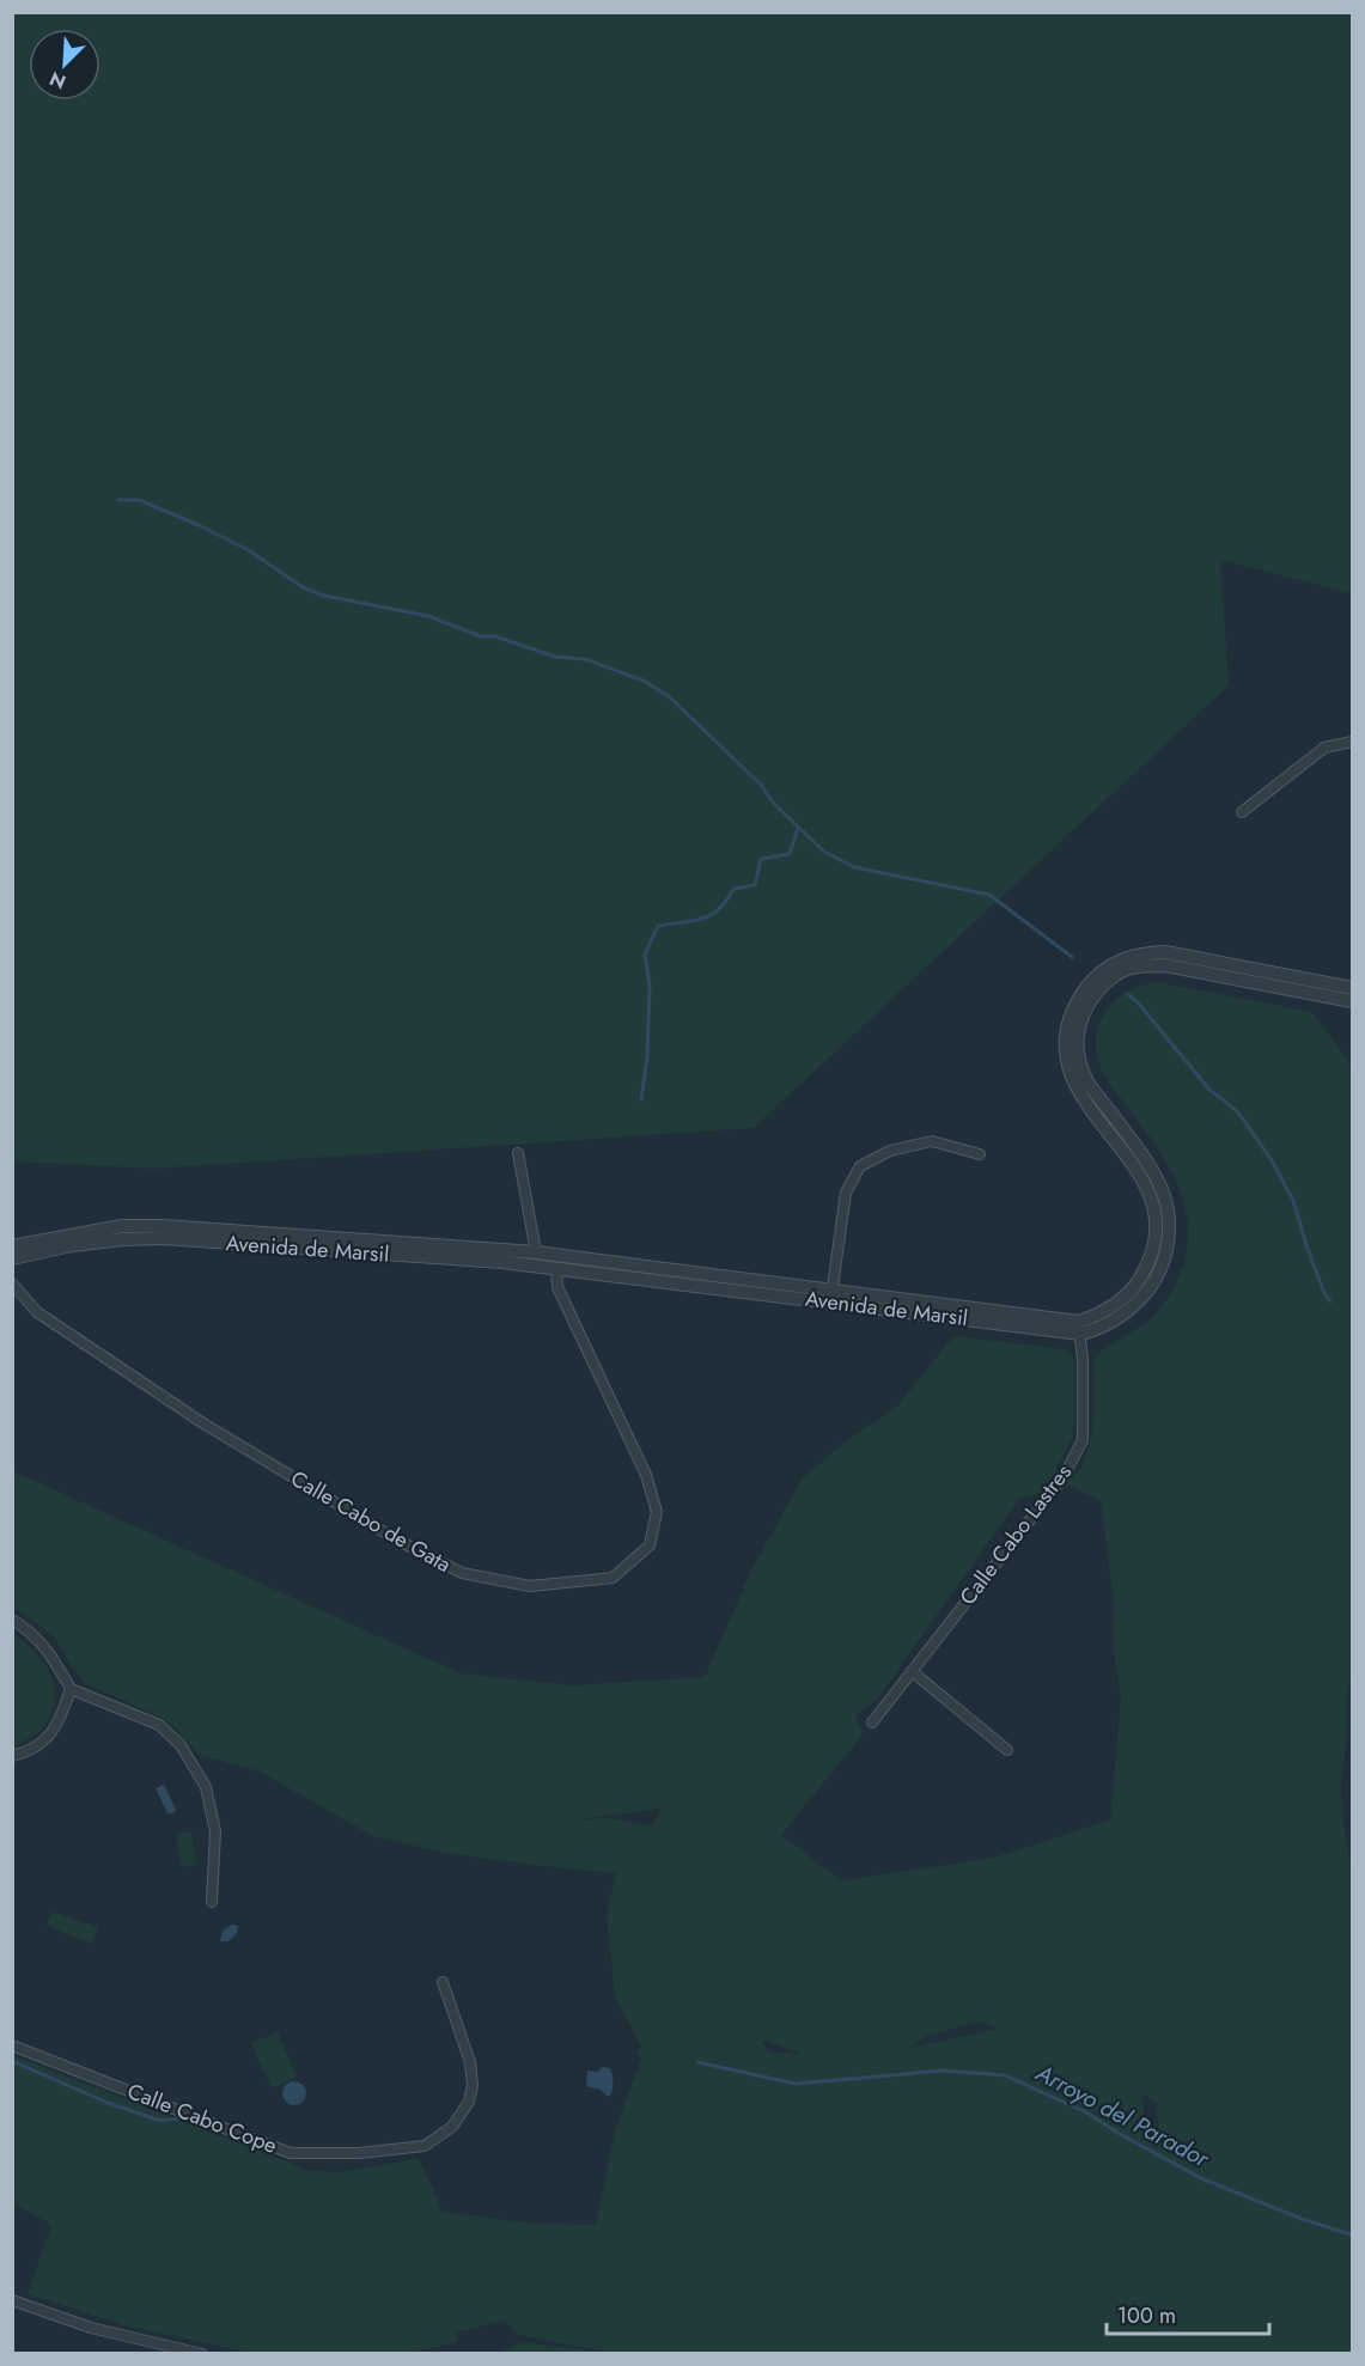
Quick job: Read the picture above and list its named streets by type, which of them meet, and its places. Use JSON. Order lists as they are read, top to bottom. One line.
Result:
{"streets":{"street":["Avenida de Marsil","Calle Cabo de Gata","Calle Cabo Lastres","Calle Cabo Cope"]},"crossings":[["Avenida de Marsil","Calle Cabo de Gata"],["Avenida de Marsil","Calle Cabo Lastres"]],"water":["Arroyo del Parador"],"scale_bar":"100 m","north":"bottom left"}
